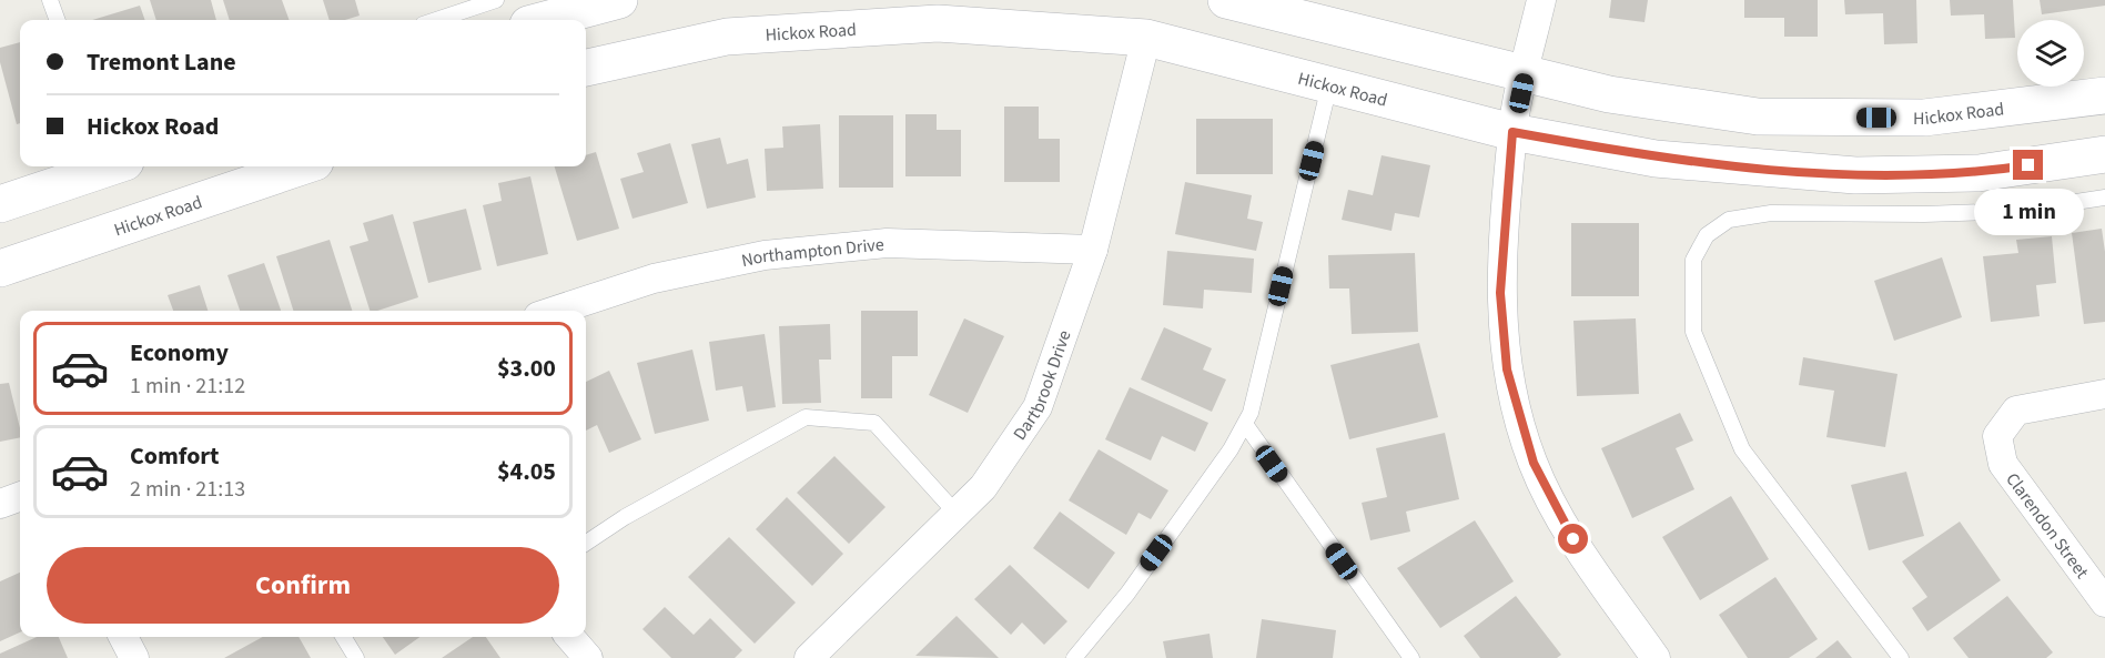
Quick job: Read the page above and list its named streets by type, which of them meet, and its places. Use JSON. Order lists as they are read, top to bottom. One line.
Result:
{"streets":{"street":["Hickox Road","Northampton Drive","Dartbrook Drive","Clarendon Street"]},"crossings":[["Hickox Road","Dartbrook Drive"],["Northampton Drive","Dartbrook Drive"]],"page":{"banner":["Tremont Lane","Hickox Road"],"bubble":"1 min","list":[{"name":"Economy","note":"1 min · 21:12","value":"$3.00"},{"name":"Comfort","note":"2 min · 21:13","value":"$4.05"}],"buttons":"Confirm"}}
